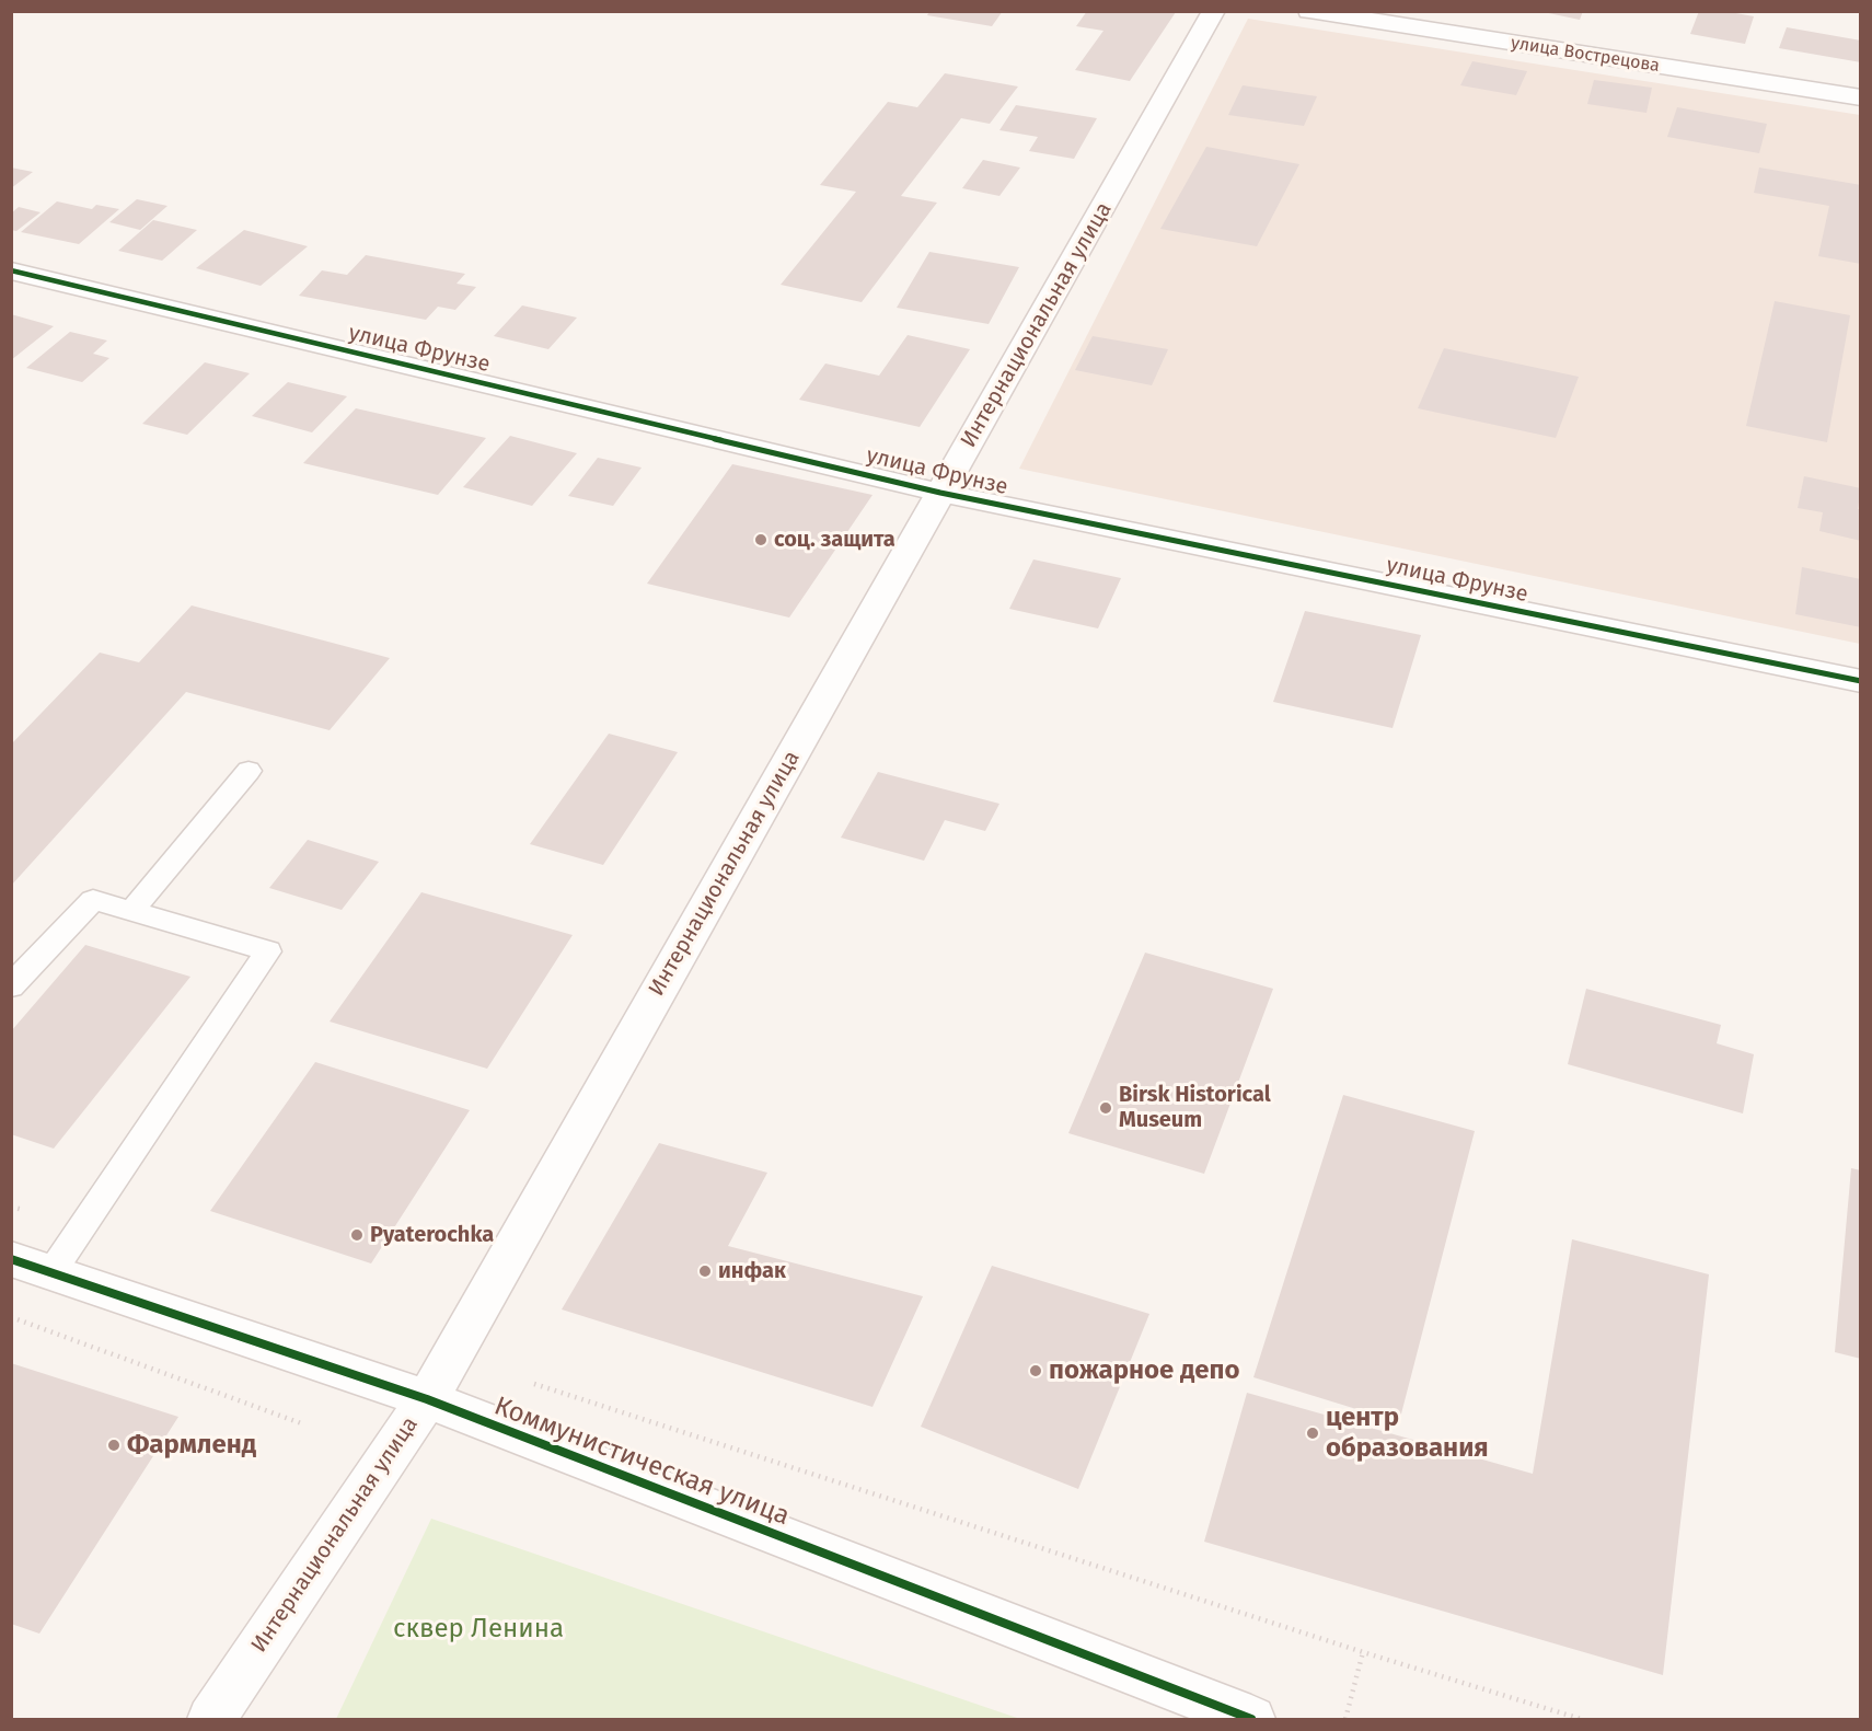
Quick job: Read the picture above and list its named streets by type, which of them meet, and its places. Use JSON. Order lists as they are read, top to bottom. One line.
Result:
{"streets":{"street":["улица Вострецова","Интернациональная улица","улица Фрунзе","Коммунистическая улица"]},"crossings":[["Интернациональная улица","улица Фрунзе"],["Интернациональная улица","Коммунистическая улица"]],"parks":["сквер Ленина"],"places":["соц. защита","Birsk Historical Museum","Pyaterochka","инфак","пожарное депо","центр образования","Фармленд"]}
